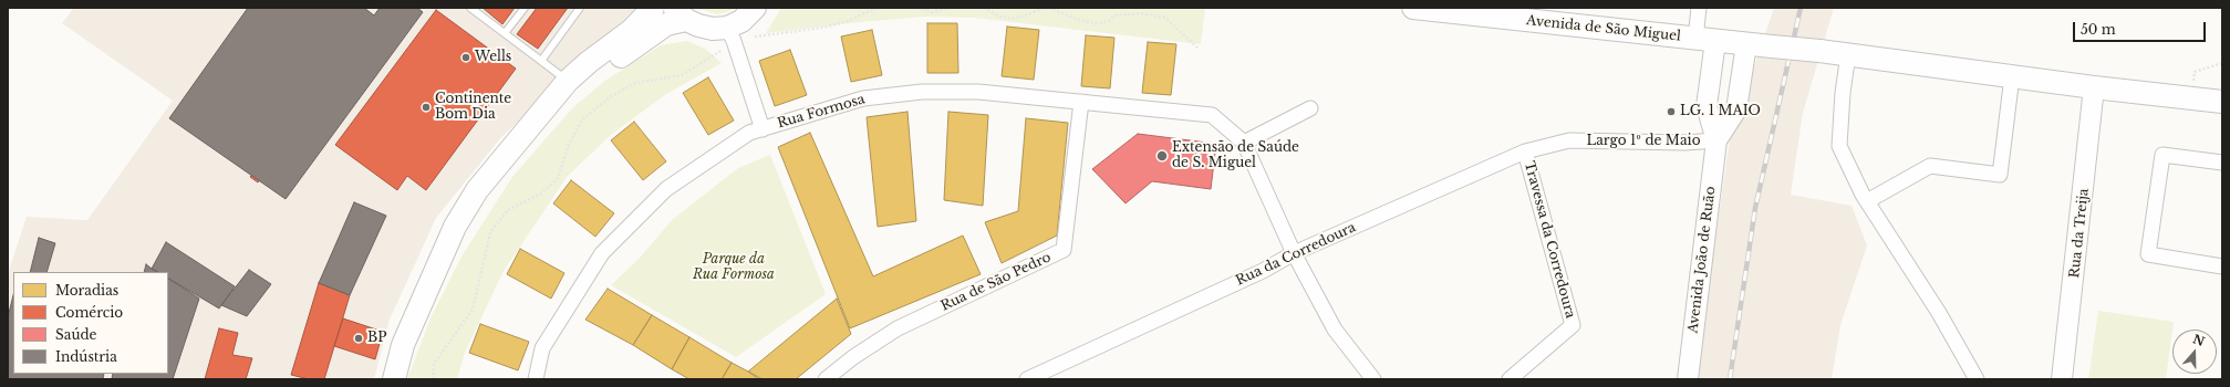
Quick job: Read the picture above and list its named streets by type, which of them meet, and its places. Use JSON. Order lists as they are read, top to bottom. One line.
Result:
{"streets":{"main road":["Avenida de São Miguel","Largo 1º de Maio","Rua da Treija","Avenida João de Ruão"],"street":["Rua Formosa","Travessa da Corredoura","Rua da Corredoura","Rua de São Pedro"]},"crossings":[["Avenida de São Miguel","Largo 1º de Maio"],["Avenida de São Miguel","Rua da Treija"],["Rua Formosa","Rua da Corredoura"],["Rua Formosa","Rua de São Pedro"],["Largo 1º de Maio","Rua da Corredoura"],["Largo 1º de Maio","Avenida João de Ruão"],["Travessa da Corredoura","Rua da Corredoura"]],"parks":["Parque da Rua Formosa"],"places":["Wells","Continente Bom Dia","LG. 1 MAIO","Extensão de Saúde de S. Miguel","BP"],"legend":["Moradias","Comércio","Saúde","Indústria"],"scale_bar":"50 m","north":"top"}
